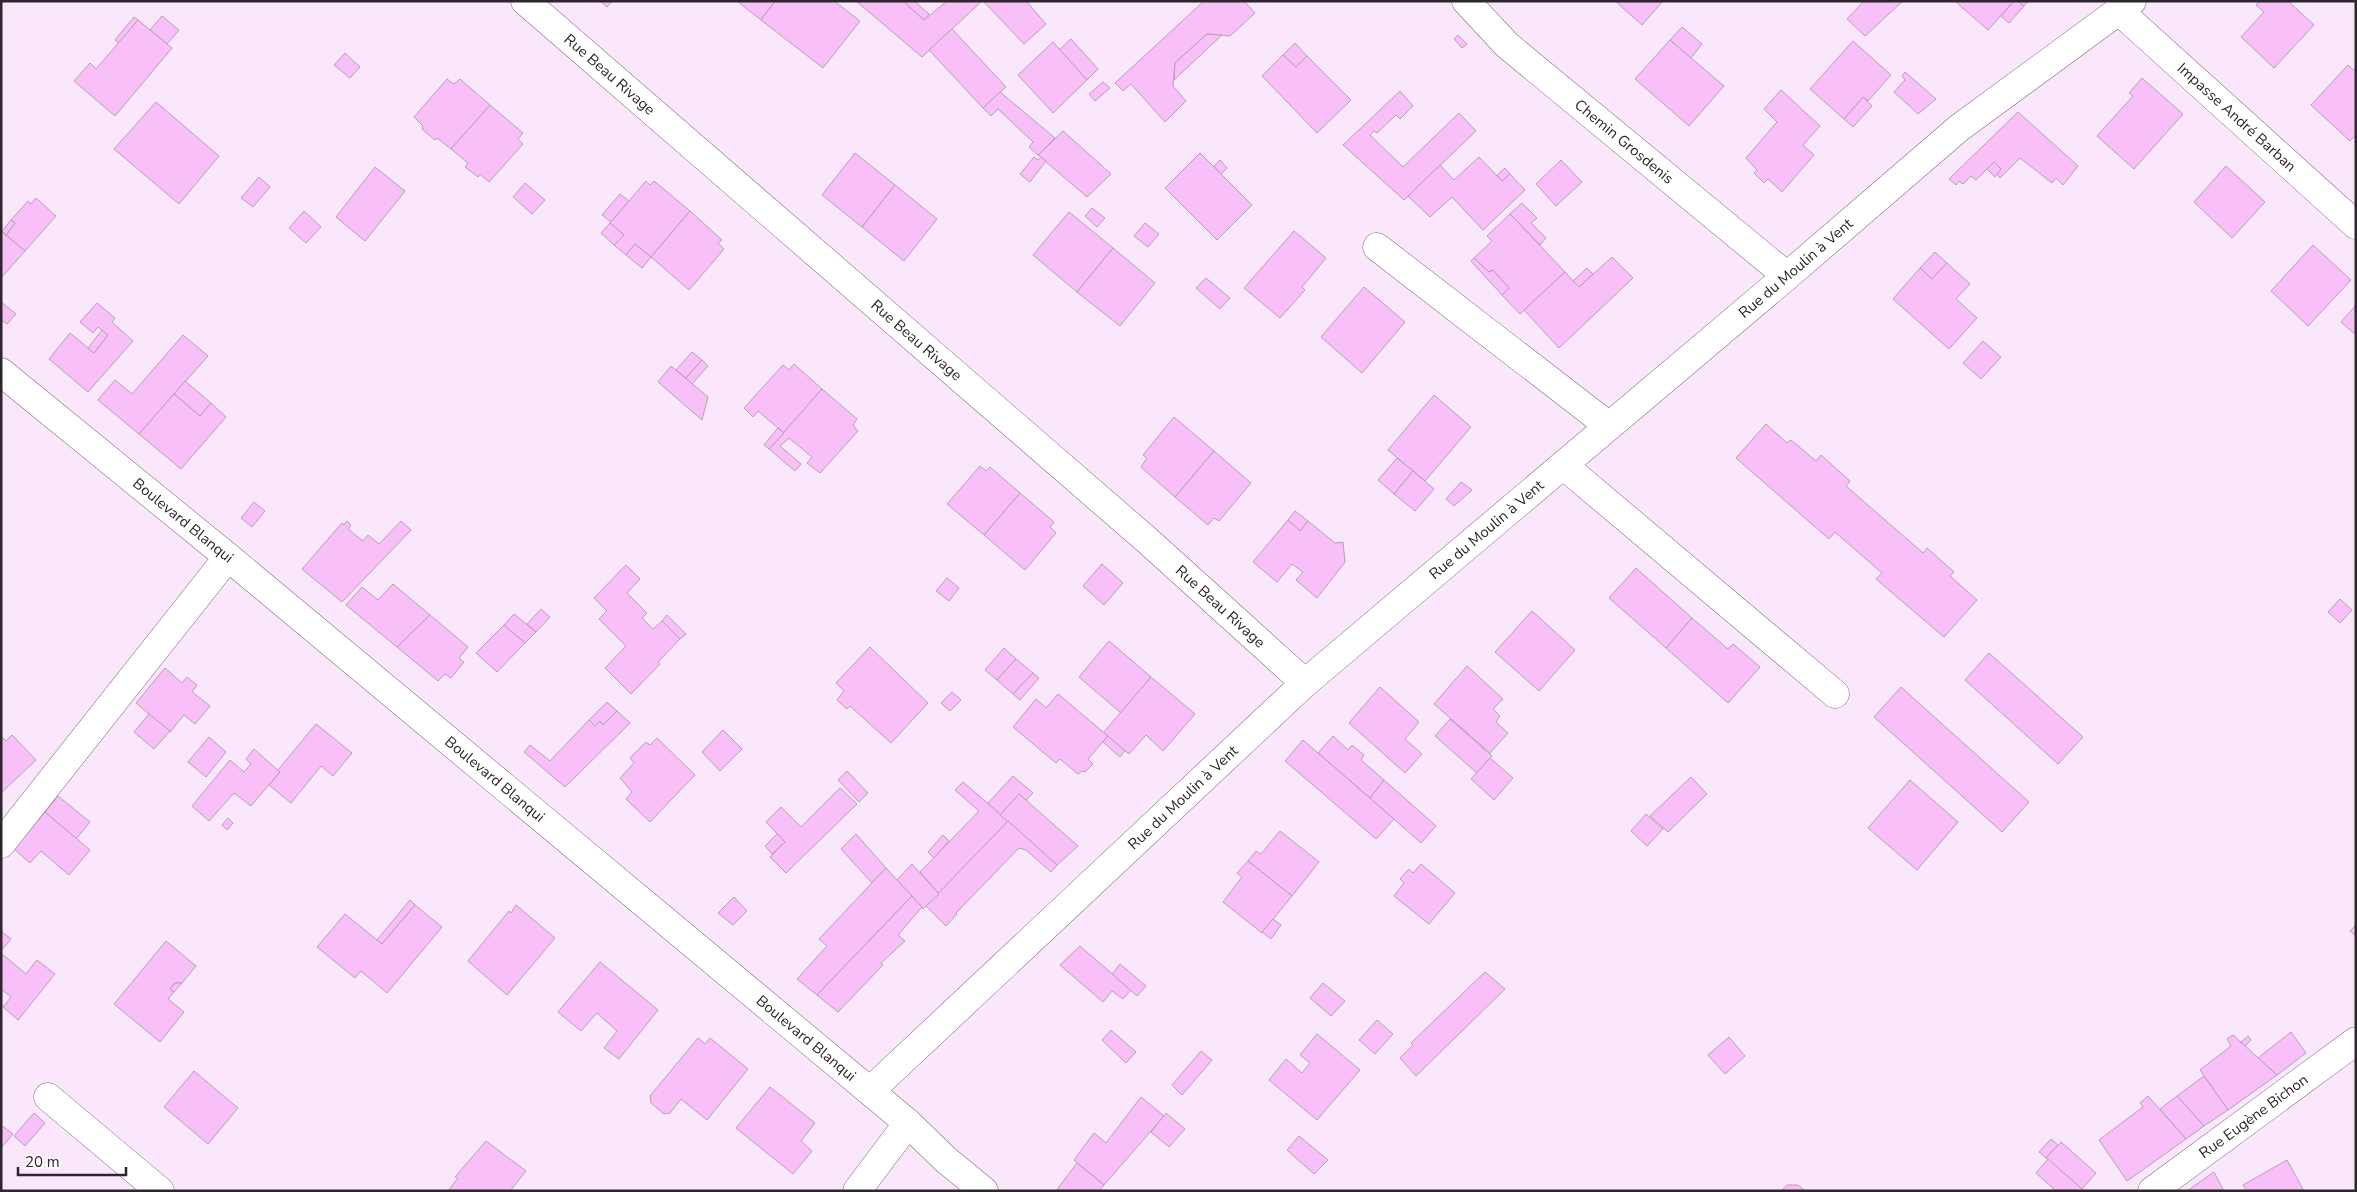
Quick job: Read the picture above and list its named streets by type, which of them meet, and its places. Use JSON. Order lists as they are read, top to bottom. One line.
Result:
{"streets":{"street":["Rue Beau Rivage","Impasse André Barban","Chemin Grosdenis","Rue du Moulin à Vent","Boulevard Blanqui","Rue Eugène Bichon"]},"crossings":[["Rue Beau Rivage","Rue du Moulin à Vent"],["Impasse André Barban","Rue du Moulin à Vent"],["Chemin Grosdenis","Rue du Moulin à Vent"],["Rue du Moulin à Vent","Boulevard Blanqui"]],"scale_bar":"20 m"}
